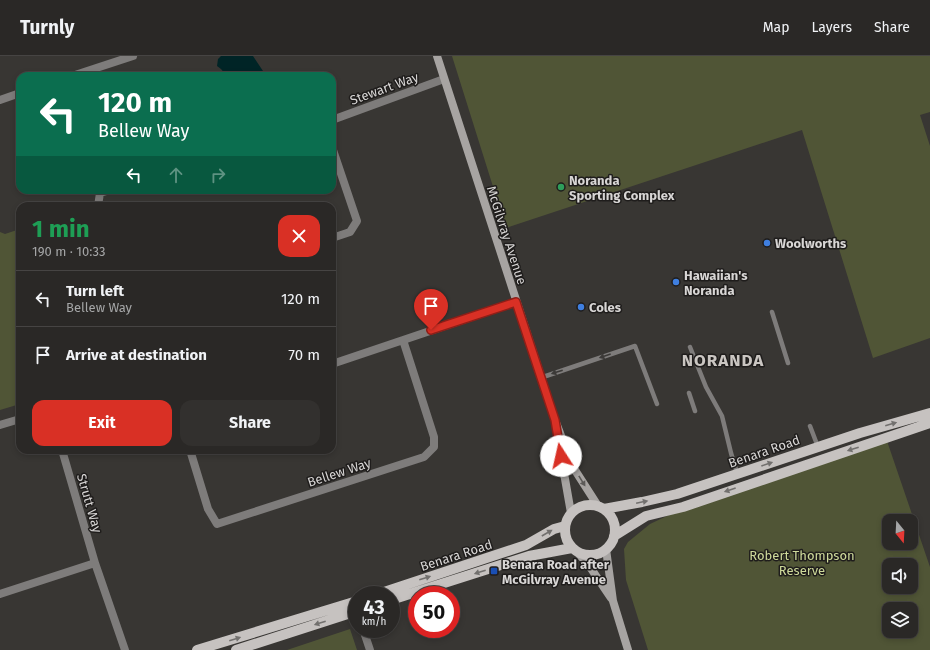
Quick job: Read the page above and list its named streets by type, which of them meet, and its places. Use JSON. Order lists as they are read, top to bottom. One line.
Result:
{"streets":{"main road":["McGilvray Avenue","Benara Road"],"street":["Stewart Way","Bellew Way","Strutt Way"]},"crossings":[["Stewart Way","McGilvray Avenue"],["McGilvray Avenue","Benara Road"]],"districts":["NORANDA"],"parks":["Robert Thompson Reserve"],"places":{"other":["Noranda Sporting Complex","Woolworths","Hawaiian's Noranda","Coles"],"transit":["Benara Road after McGilvray Avenue"]},"north":"bottom","page":{"header":"Turnly","nav":["Map","Layers","Share"],"turn":["120 m","Bellew Way"],"heading":["1 min","190 m · 10:33"],"list":[{"name":"Turn left","note":"Bellew Way","value":"120 m"},{"name":"Arrive at destination","value":"70 m"}],"buttons":["Exit","Share"],"speed":"43 km/h","limit":"50"}}
